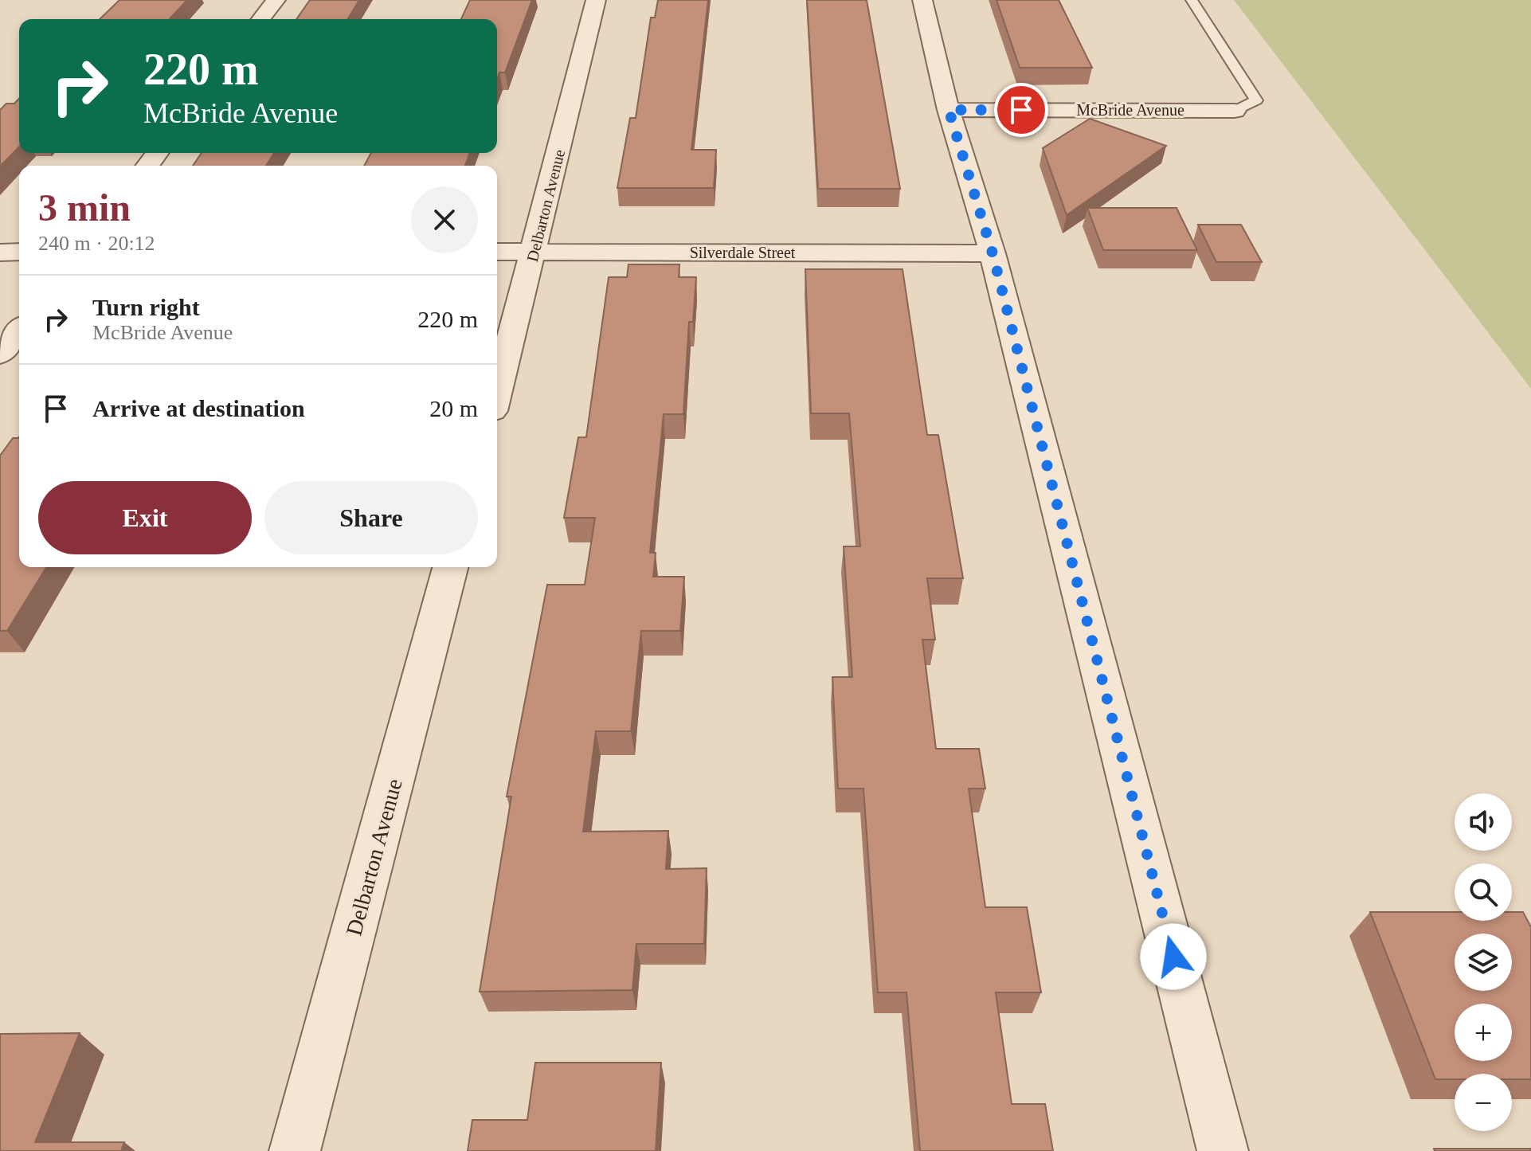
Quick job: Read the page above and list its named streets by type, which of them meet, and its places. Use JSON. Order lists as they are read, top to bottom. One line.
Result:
{"streets":{"street":["McBride Avenue","Delbarton Avenue","Silverdale Street"]},"crossings":[["Delbarton Avenue","Silverdale Street"]],"page":{"turn":["220 m","McBride Avenue"],"heading":["3 min","240 m · 20:12"],"list":[{"name":"Turn right","note":"McBride Avenue","value":"220 m"},{"name":"Arrive at destination","value":"20 m"}],"buttons":["Exit","Share"],"map_buttons":["+","−"]}}
